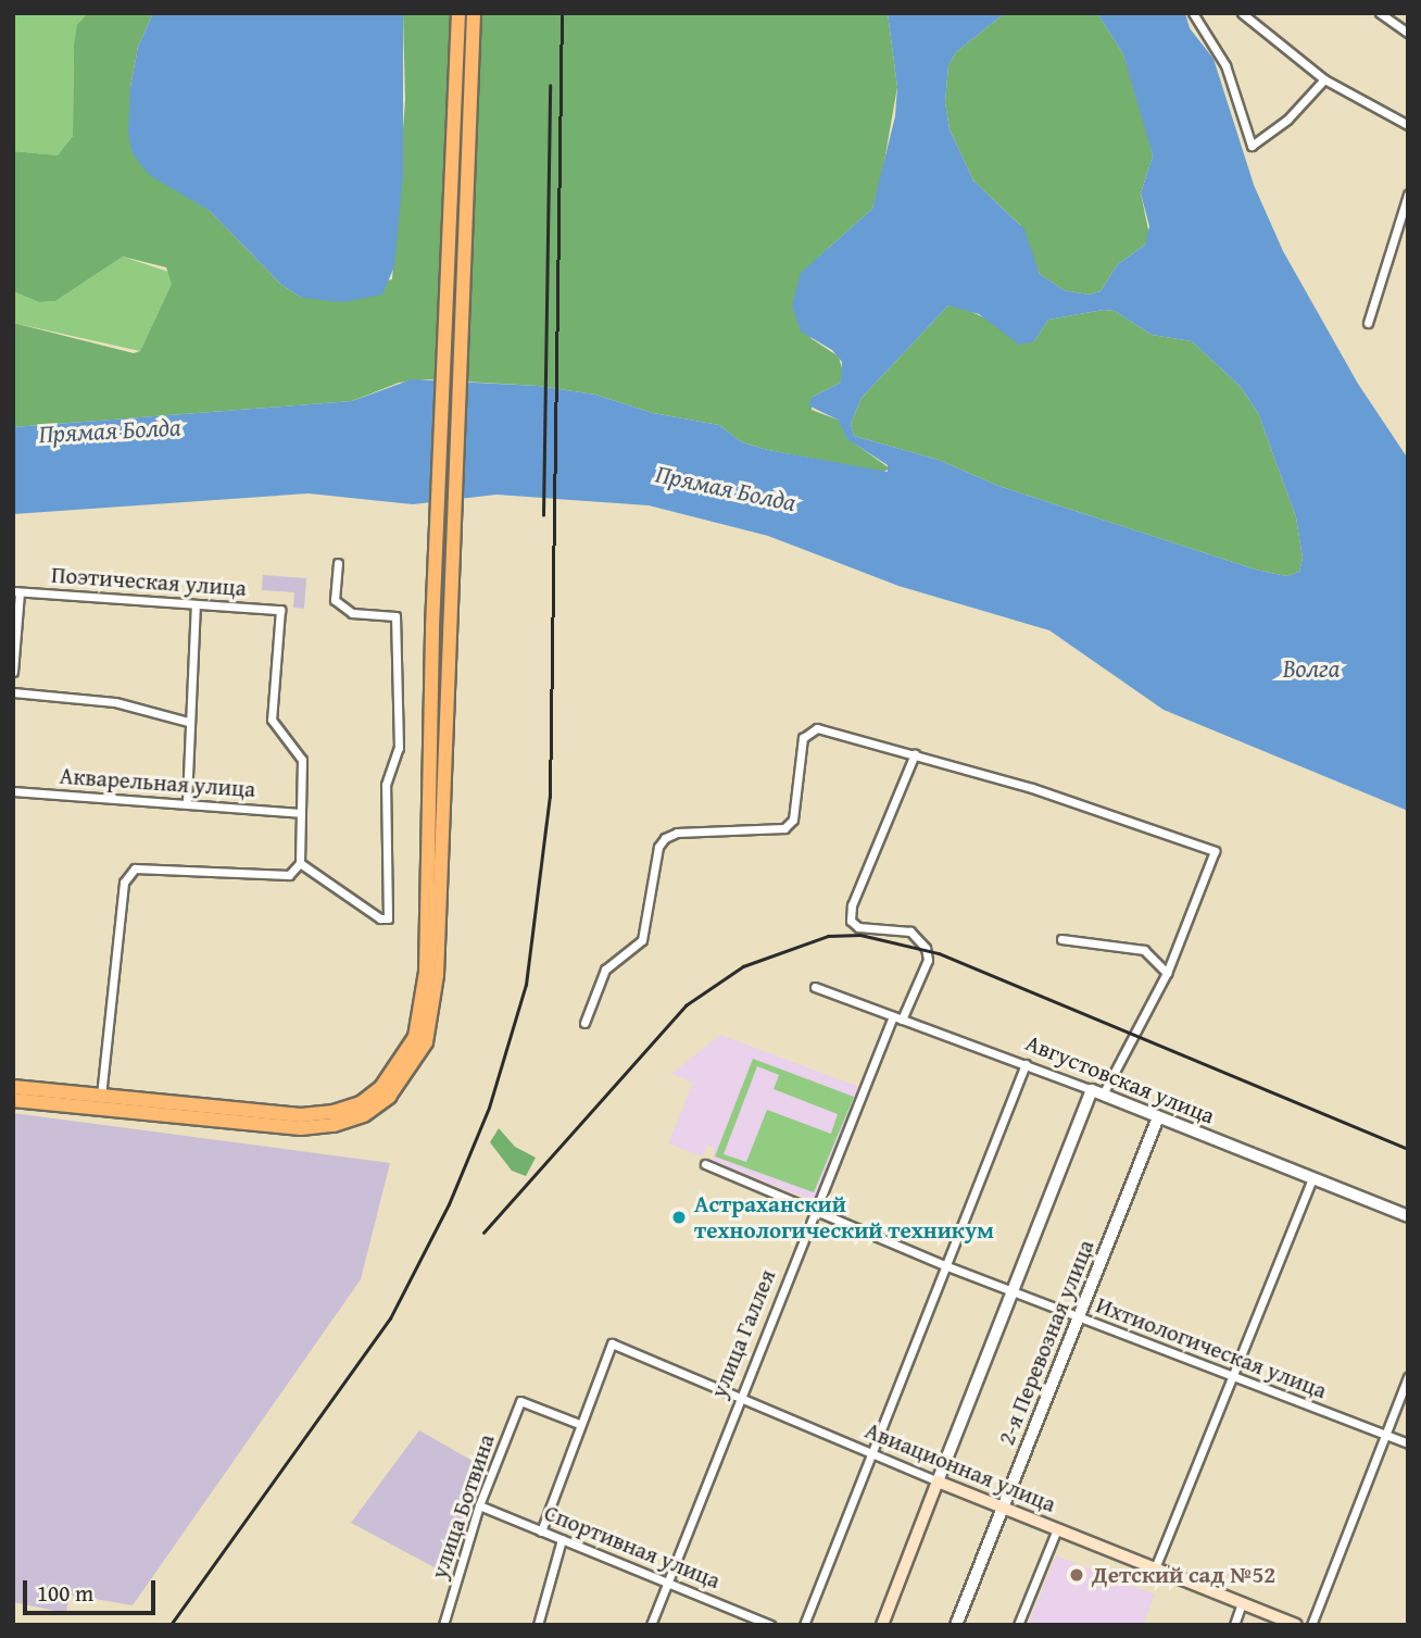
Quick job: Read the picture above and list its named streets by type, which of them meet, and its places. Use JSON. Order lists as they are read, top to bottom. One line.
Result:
{"streets":{"main road":["Авиационная улица"],"street":["Поэтическая улица","Акварельная улица","Августовская улица","улица Галлея","2-я Перевозная улица","Ихтиологическая улица","улица Ботвина","Спортивная улица"]},"crossings":[["Поэтическая улица","Акварельная улица"],["Августовская улица","улица Галлея"],["Августовская улица","2-я Перевозная улица"],["улица Галлея","Ихтиологическая улица"],["улица Галлея","Авиационная улица"],["улица Галлея","Спортивная улица"],["2-я Перевозная улица","Ихтиологическая улица"],["2-я Перевозная улица","Авиационная улица"],["Авиационная улица","улица Ботвина"],["улица Ботвина","Спортивная улица"]],"water":["Прямая Болда","Волга"],"places":["Астраханский технологический техникум","Детский сад №52"],"scale_bar":"100 m"}
